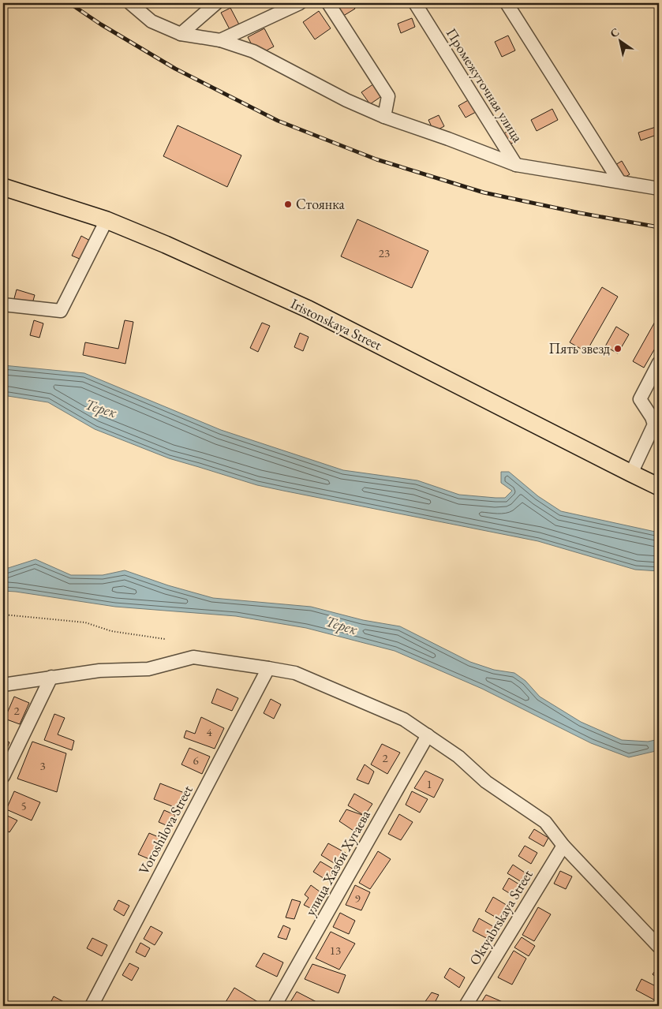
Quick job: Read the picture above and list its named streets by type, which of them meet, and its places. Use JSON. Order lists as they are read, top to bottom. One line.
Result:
{"streets":{"main road":["Iristonskaya Street"],"street":["Промежуточная улица","Voroshilova Street","улица Хазби Хугаева","Oktyabrskaya Street"]},"water":["Терек"],"places":["Стоянка","Пять звезд"],"house_numbers":["23","2","4","2","6","3","1","5","9","13"],"north":"top left"}
